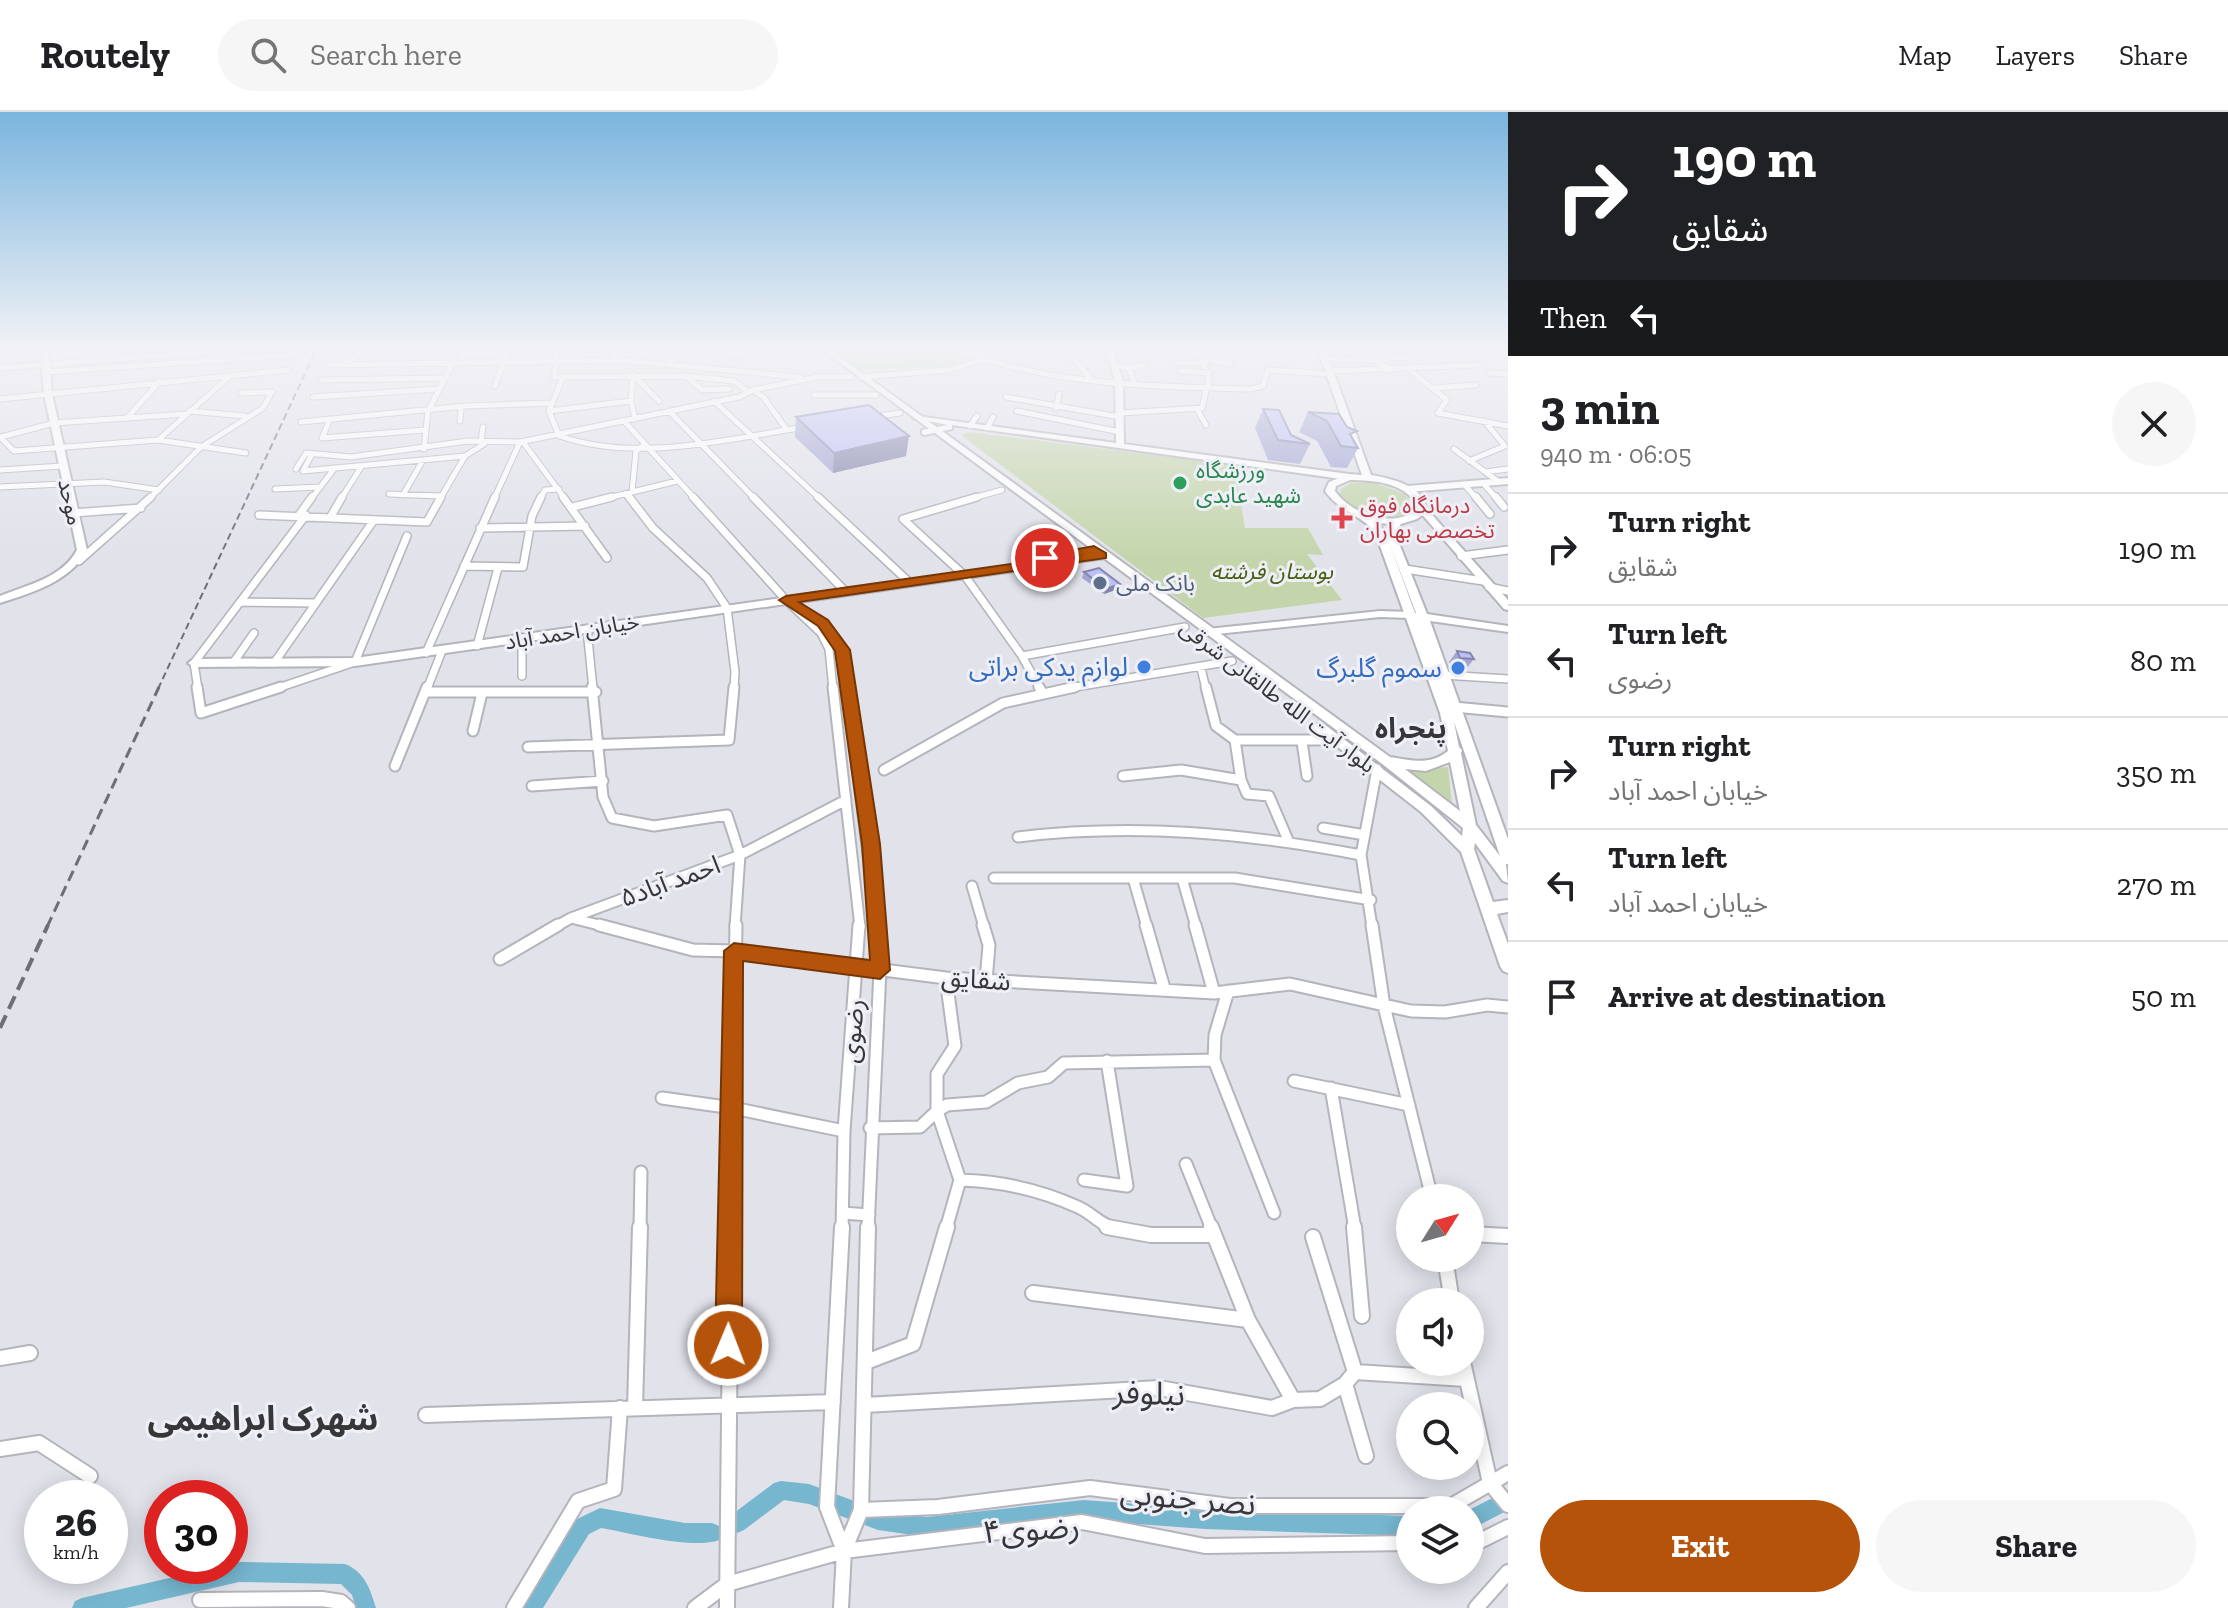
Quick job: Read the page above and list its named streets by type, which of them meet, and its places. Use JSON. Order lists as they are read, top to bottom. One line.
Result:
{"streets":{"main road":["موحد","خیابان احمد آباد","بلوار آیت الله طالقانی شرقی"],"street":["احمد آباد۵","شقایق","رضوی","نیلوفر","نصر جنوبی","رضوی۴"]},"crossings":[["خیابان احمد آباد","بلوار آیت الله طالقانی شرقی"],["خیابان احمد آباد","احمد آباد۵"],["خیابان احمد آباد","رضوی"],["احمد آباد۵","شقایق"],["شقایق","رضوی"],["رضوی","نیلوفر"],["رضوی","نصر جنوبی"],["رضوی","رضوی۴"]],"districts":["پنجراه","شهرک ابراهیمی"],"parks":["بوستان فرشته"],"places":{"other":["ورزشگاه شهید عابدی","بانک ملی","لوازم یدکی براتی","سموم گلبرگ"],"health":["درمانگاه فوق تخصصی بهاران"]},"north":"top right","page":{"header":"Routely","search":"Search here","nav":["Map","Layers","Share"],"turn":["190 m","شقایق"],"then":"Then","heading":["3 min","940 m · 06:05"],"list":[{"name":"Turn right","note":"شقایق","value":"190 m"},{"name":"Turn left","note":"رضوی","value":"80 m"},{"name":"Turn right","note":"خیابان احمد آباد","value":"350 m"},{"name":"Turn left","note":"خیابان احمد آباد","value":"270 m"},{"name":"Arrive at destination","value":"50 m"}],"speed":"26 km/h","limit":"30","buttons":["Exit","Share"]}}
